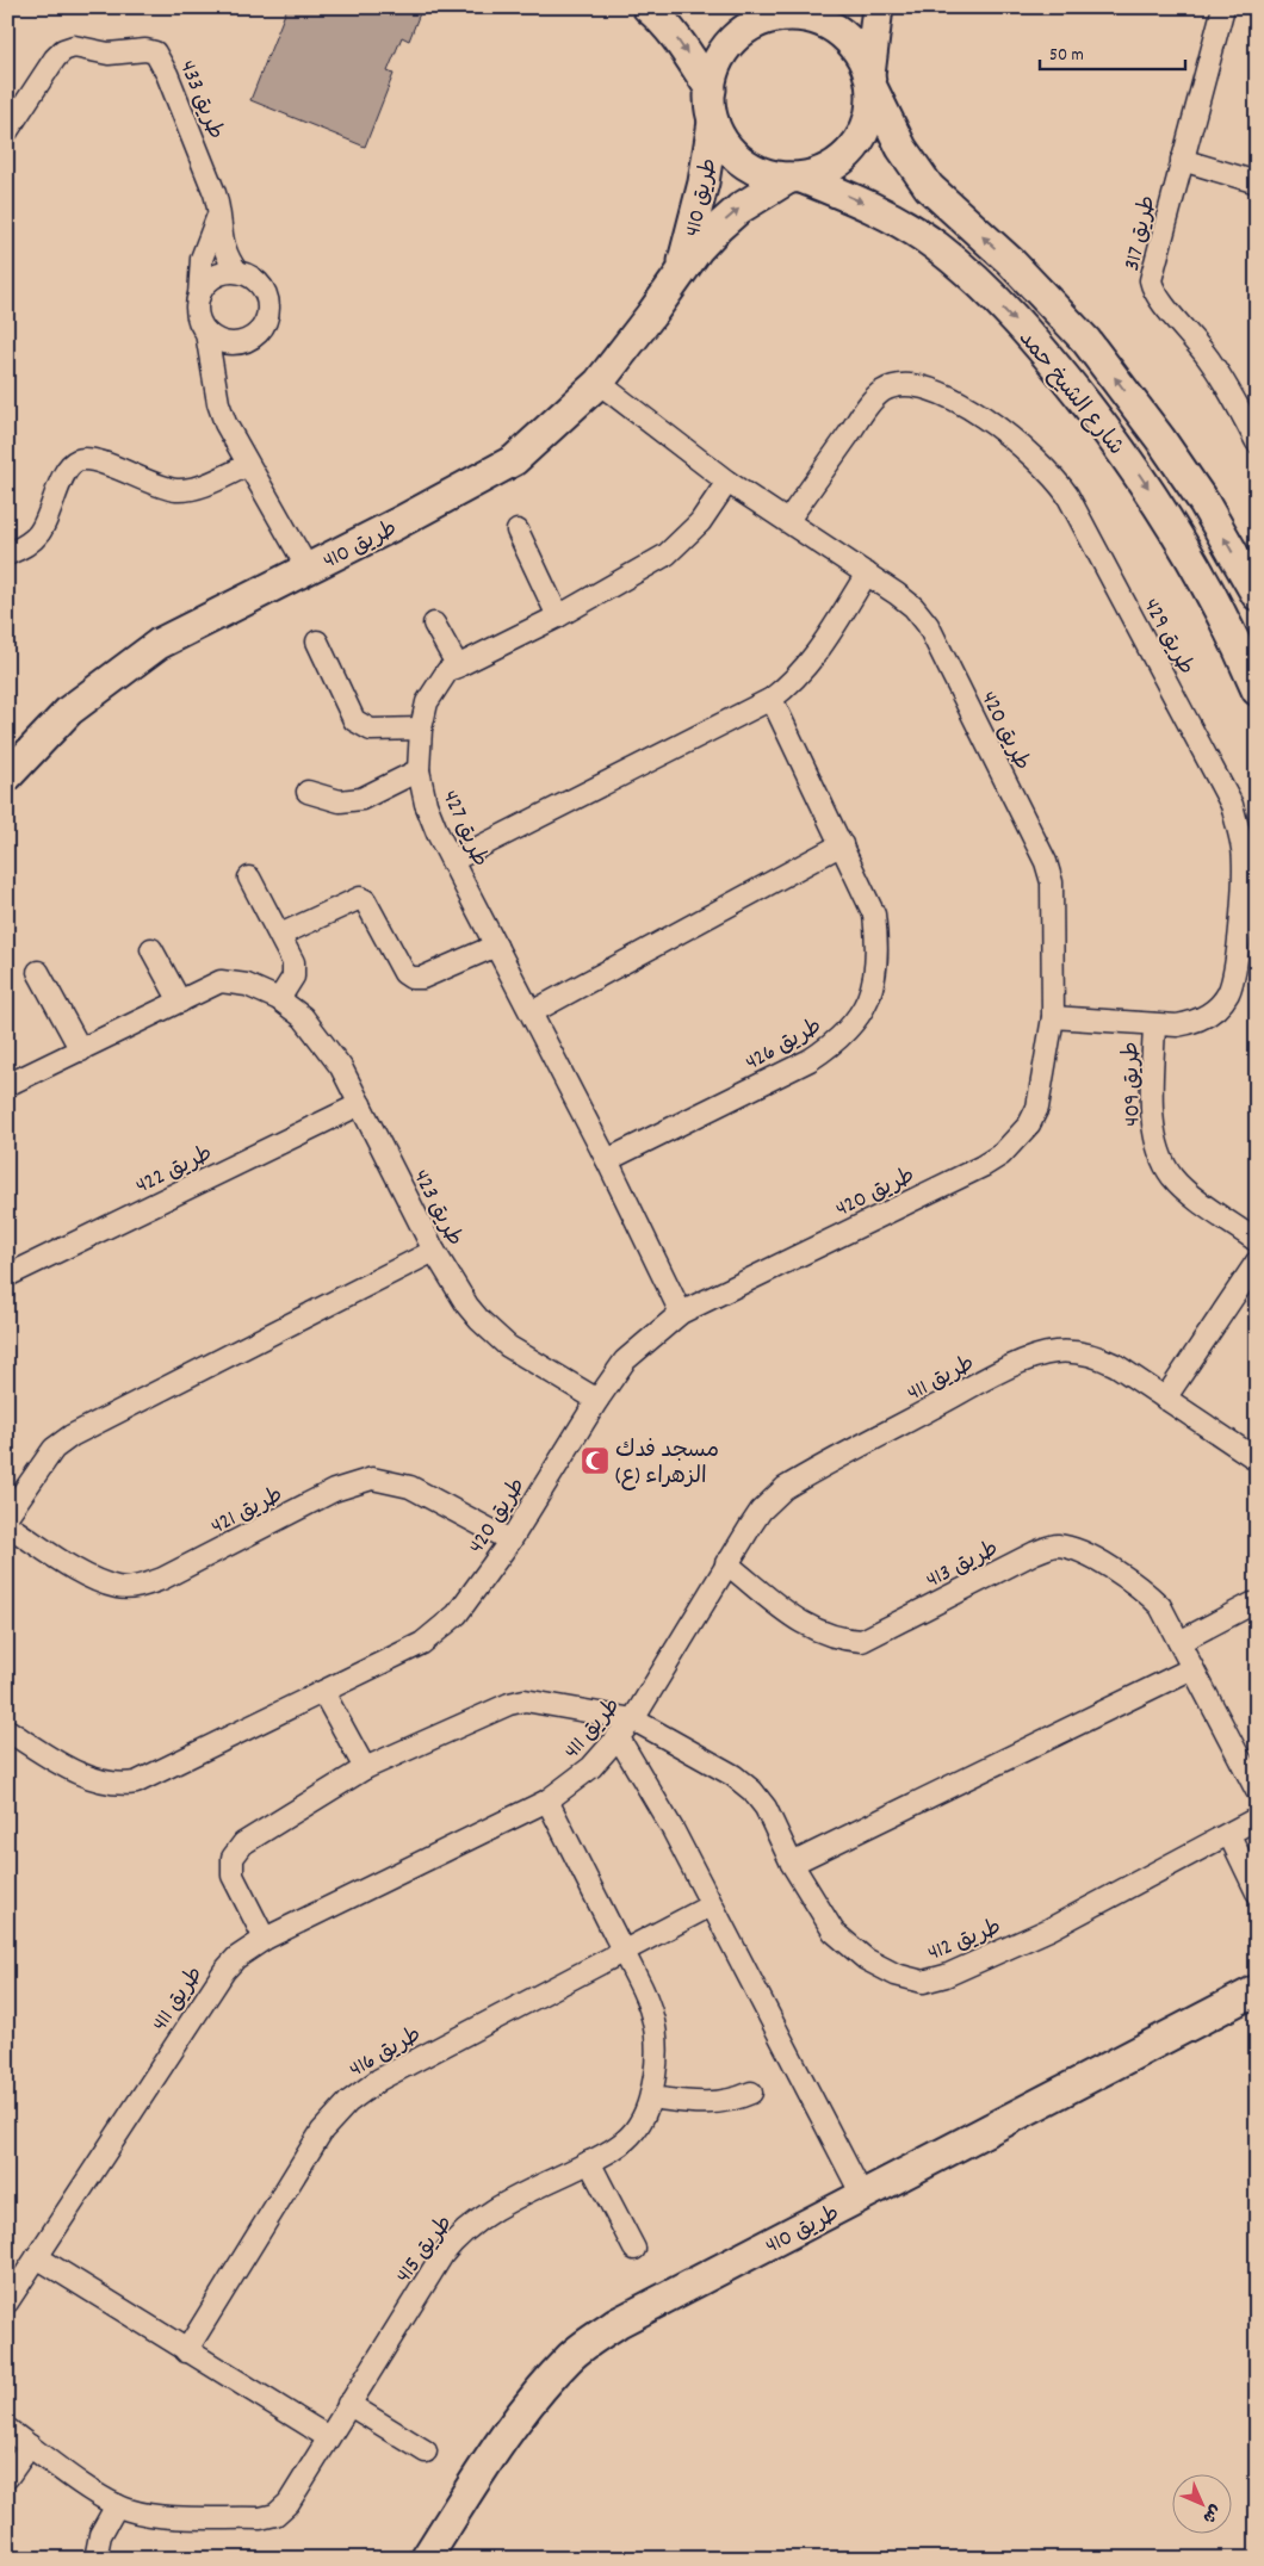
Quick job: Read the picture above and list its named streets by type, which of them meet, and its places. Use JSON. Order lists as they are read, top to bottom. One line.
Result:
{"streets":{"street":["طريق 433","طريق 410","طريق 317","شارع الشيخ حمد","طريق 429","طريق 420","طريق 427","طريق 426","طريق 409","طريق 422","طريق 423","طريق 411","طريق 421","طريق 413","طريق 412","طريق 416","طريق 415"]},"crossings":[["طريق 410","شارع الشيخ حمد"],["طريق 410","طريق 420"],["طريق 429","طريق 420"],["طريق 429","طريق 409"],["طريق 420","طريق 427"],["طريق 420","طريق 423"],["طريق 420","طريق 421"],["طريق 427","طريق 426"],["طريق 422","طريق 423"],["طريق 411","طريق 413"],["طريق 411","طريق 412"],["طريق 411","طريق 415"],["طريق 416","طريق 415"]],"places":{"mosque":["مسجد فدك الزهراء (ع)"]},"scale_bar":"50 m","north":"bottom right"}
